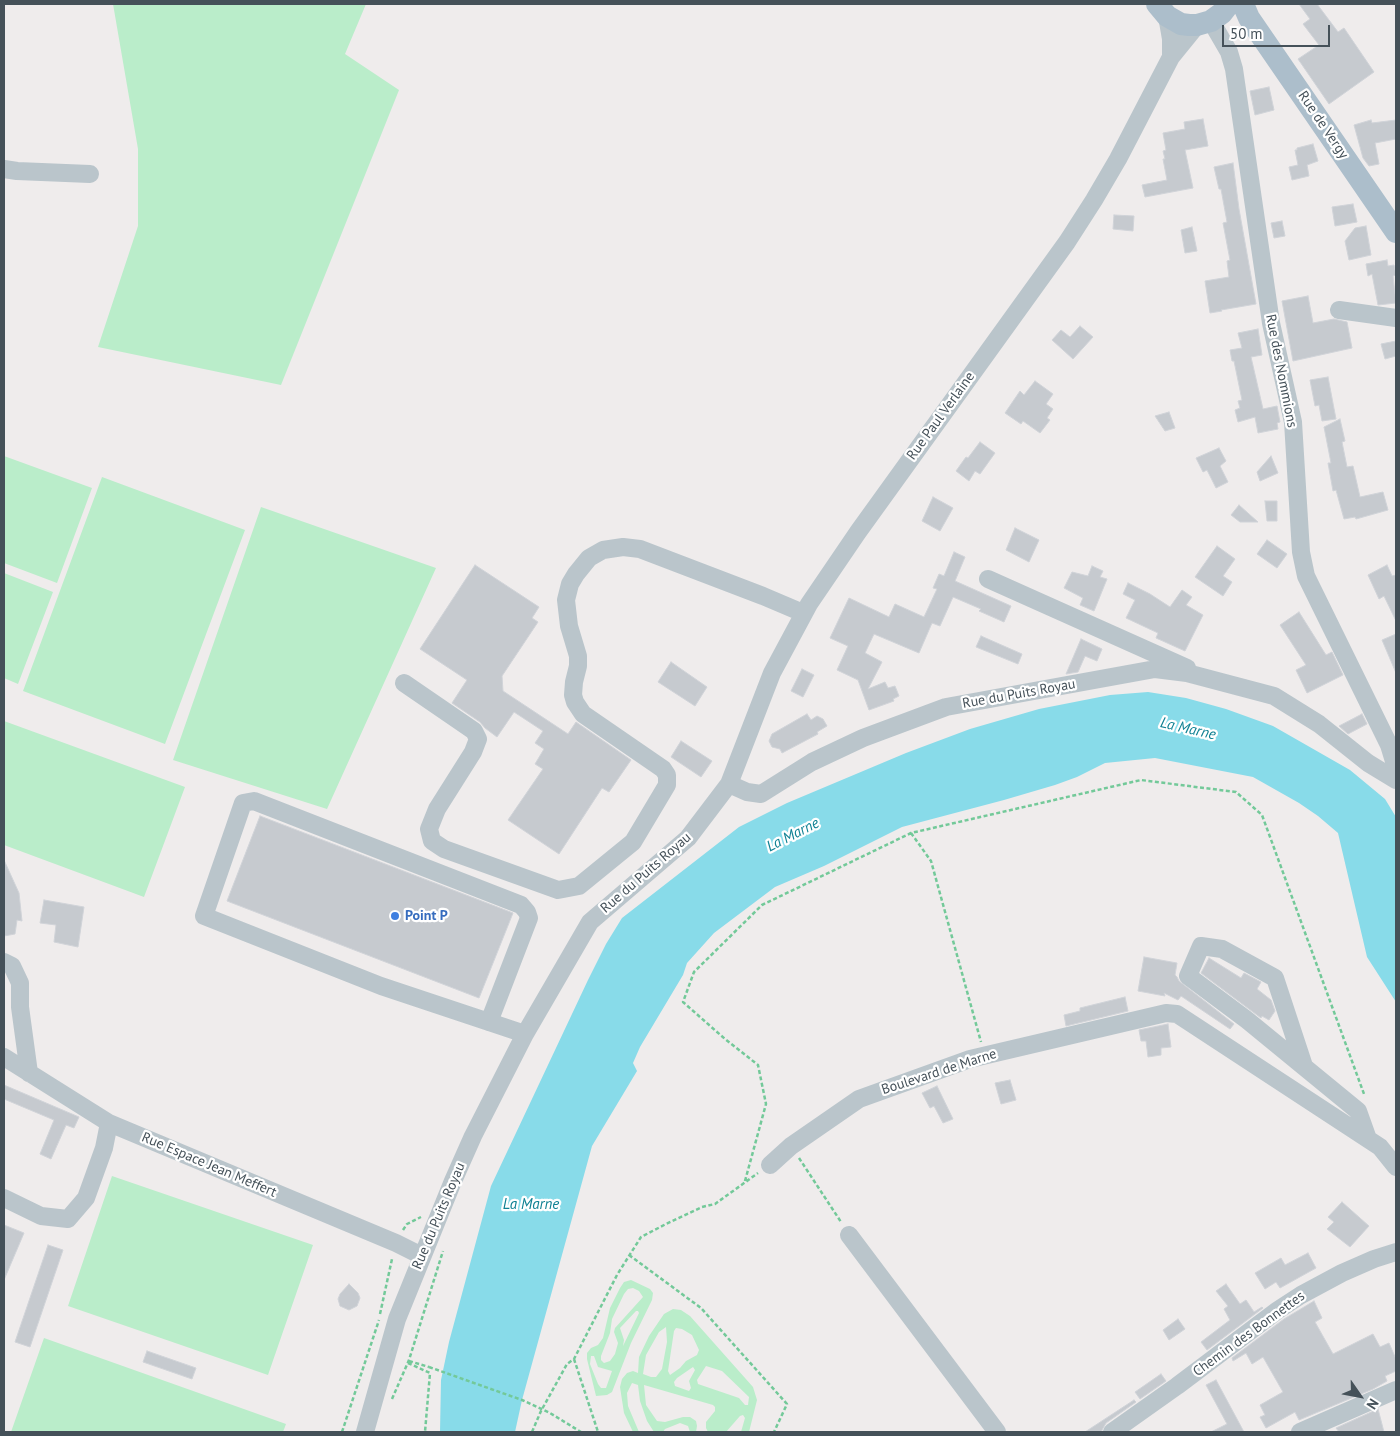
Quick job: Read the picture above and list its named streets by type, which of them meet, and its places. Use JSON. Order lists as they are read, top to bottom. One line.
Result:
{"streets":{"main road":["Rue de Vergy"],"street":["Rue des Nommions","Rue Paul Verlaine","Rue du Puits Royau","Boulevard de Marne","Rue Espace Jean Meffert","Chemin des Bonnettes"]},"crossings":[["Rue de Vergy","Rue des Nommions"],["Rue de Vergy","Rue Paul Verlaine"],["Rue des Nommions","Rue Paul Verlaine"],["Rue Paul Verlaine","Rue du Puits Royau"],["Rue du Puits Royau","Rue Espace Jean Meffert"]],"water":["La Marne"],"places":["Point P"],"scale_bar":"50 m","north":"bottom right"}
